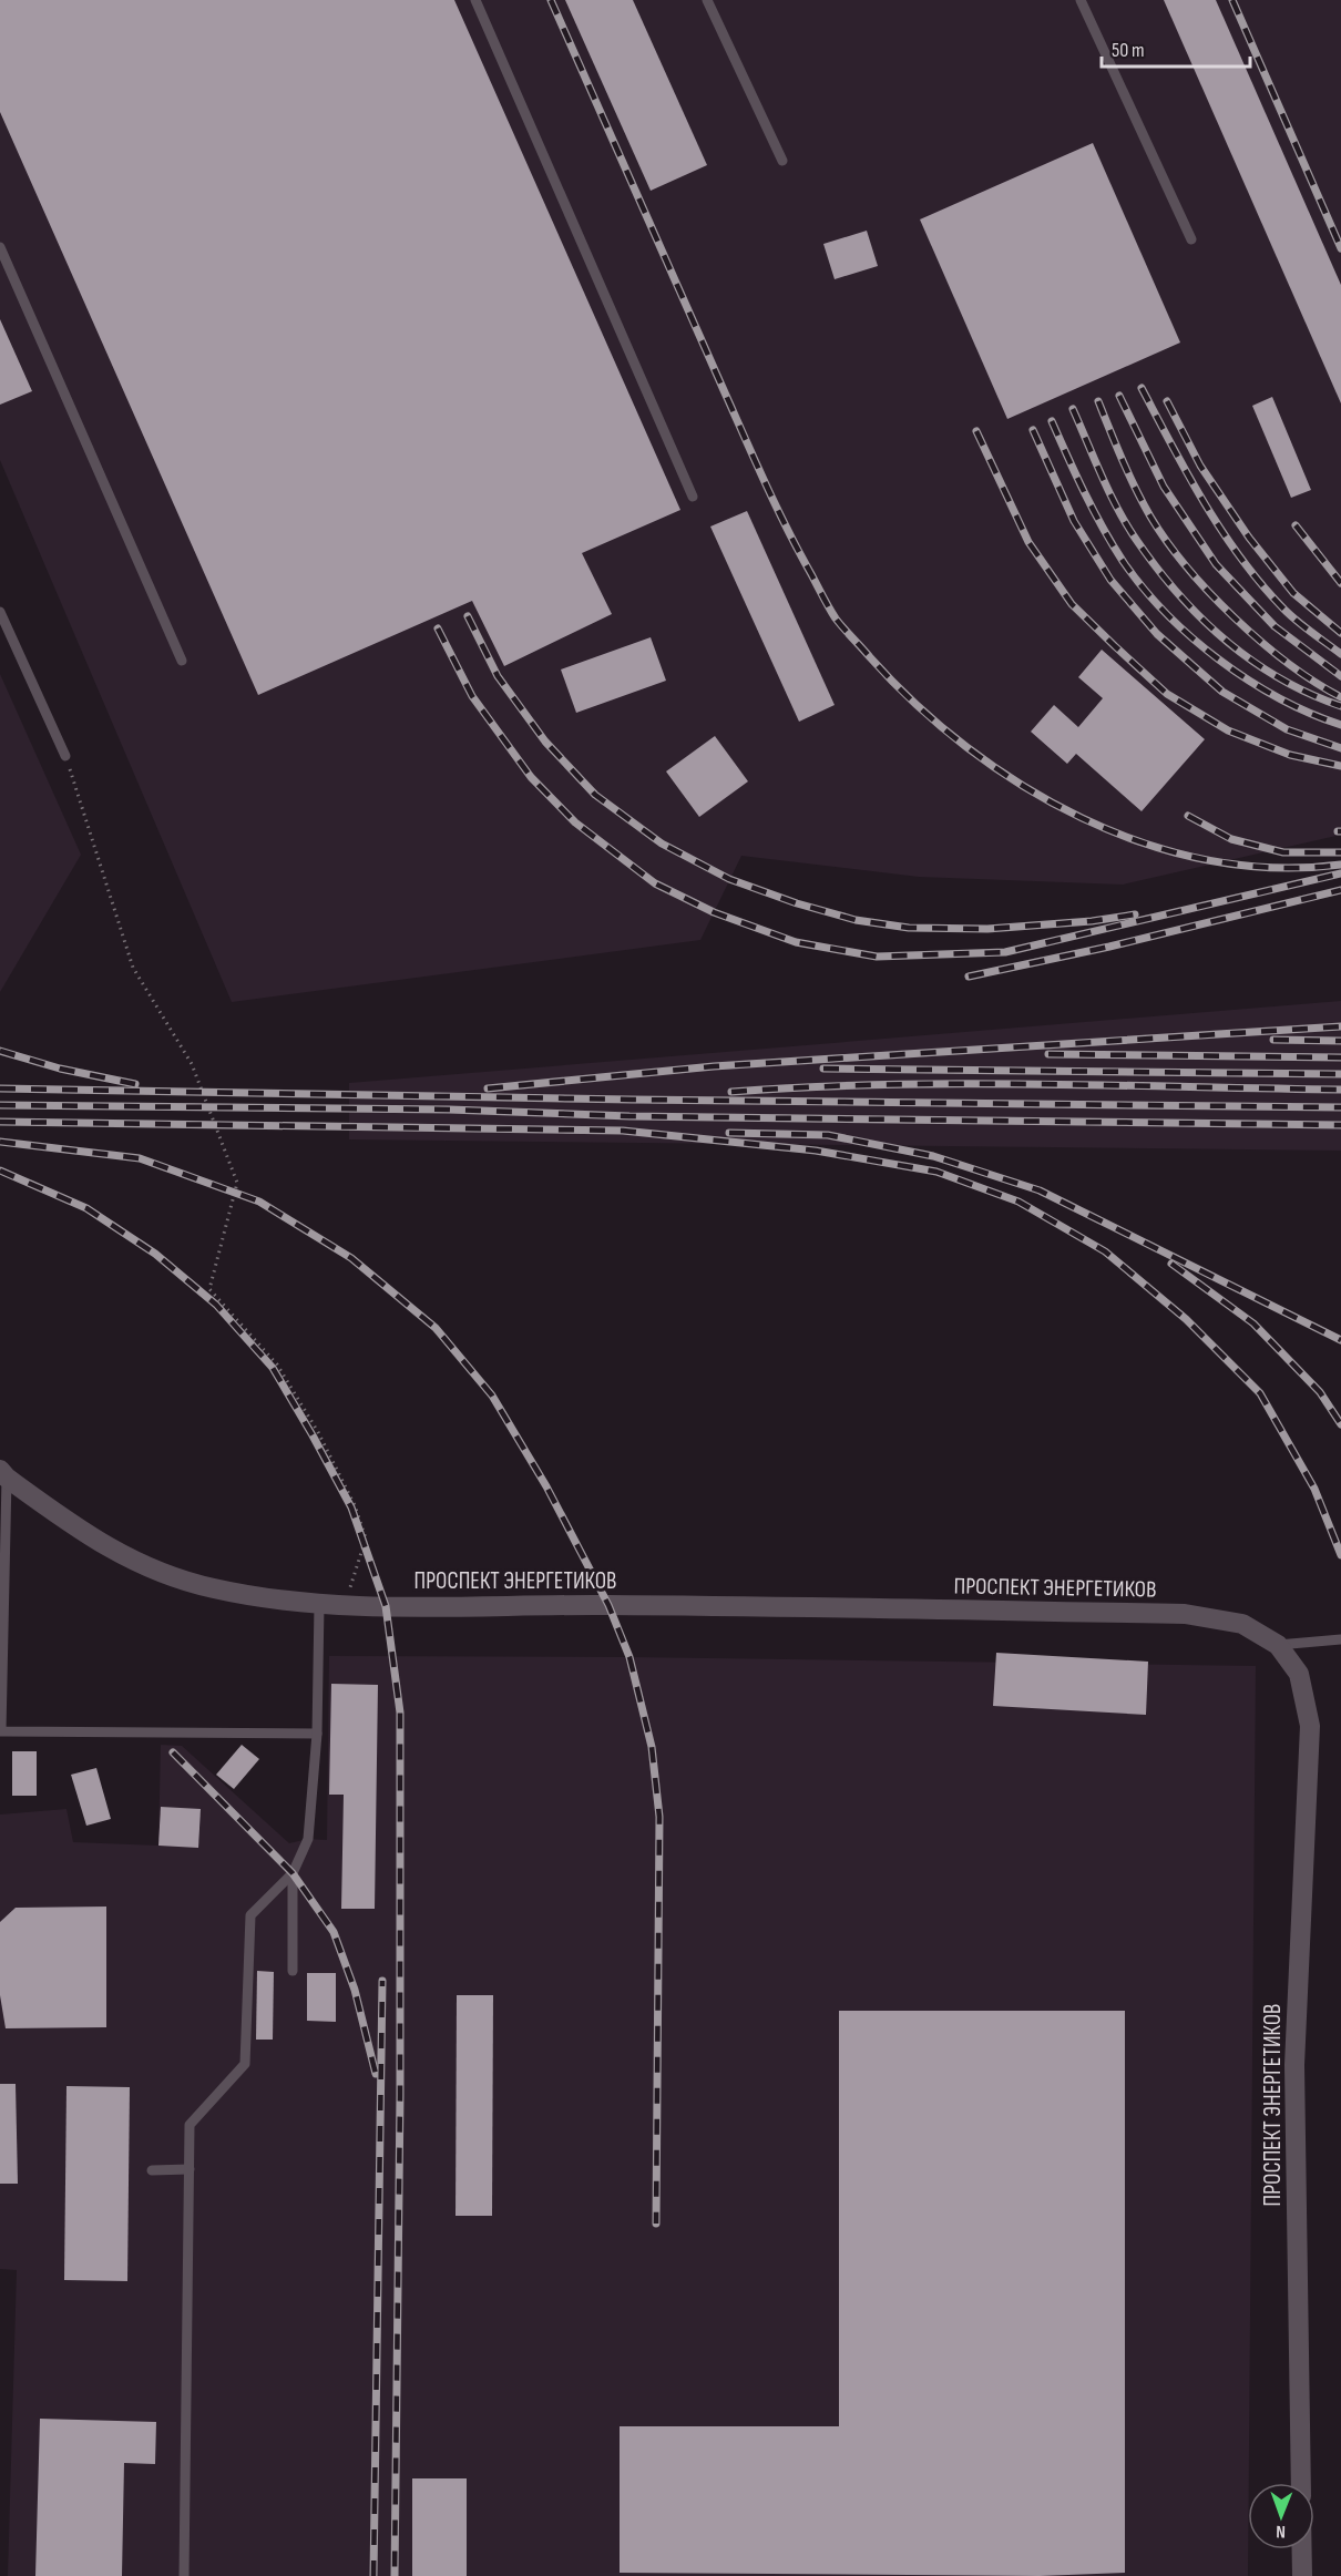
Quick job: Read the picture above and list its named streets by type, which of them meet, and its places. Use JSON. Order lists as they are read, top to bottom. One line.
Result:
{"streets":{"street":["ПРОСПЕКТ ЭНЕРГЕТИКОВ"]},"scale_bar":"50 m","north":"bottom"}
